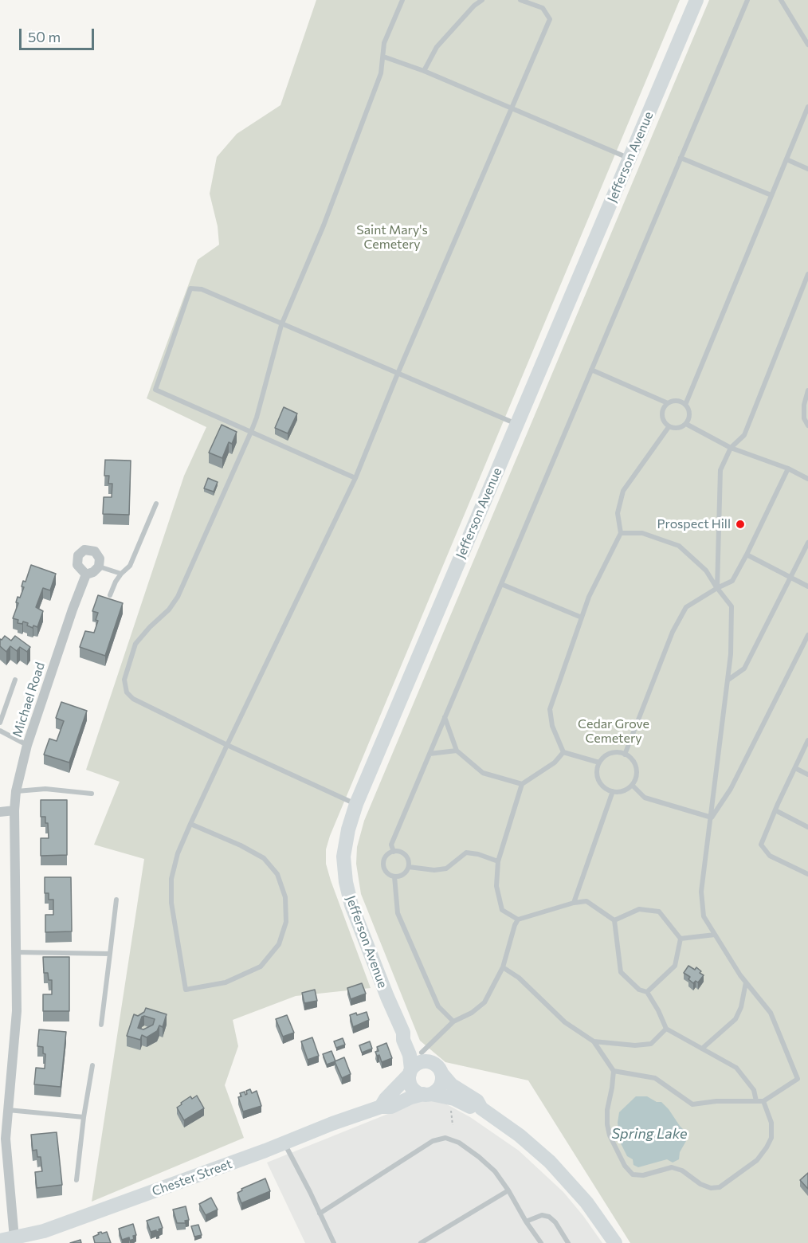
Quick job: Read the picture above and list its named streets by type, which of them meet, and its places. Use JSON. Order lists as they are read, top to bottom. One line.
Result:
{"streets":{"main road":["Jefferson Avenue","Chester Street"],"street":["Michael Road"]},"crossings":[["Jefferson Avenue","Chester Street"],["Michael Road","Chester Street"]],"water":["Spring Lake"],"parks":["Saint Mary's Cemetery","Cedar Grove Cemetery"],"places":["Prospect Hill"],"scale_bar":"50 m"}
